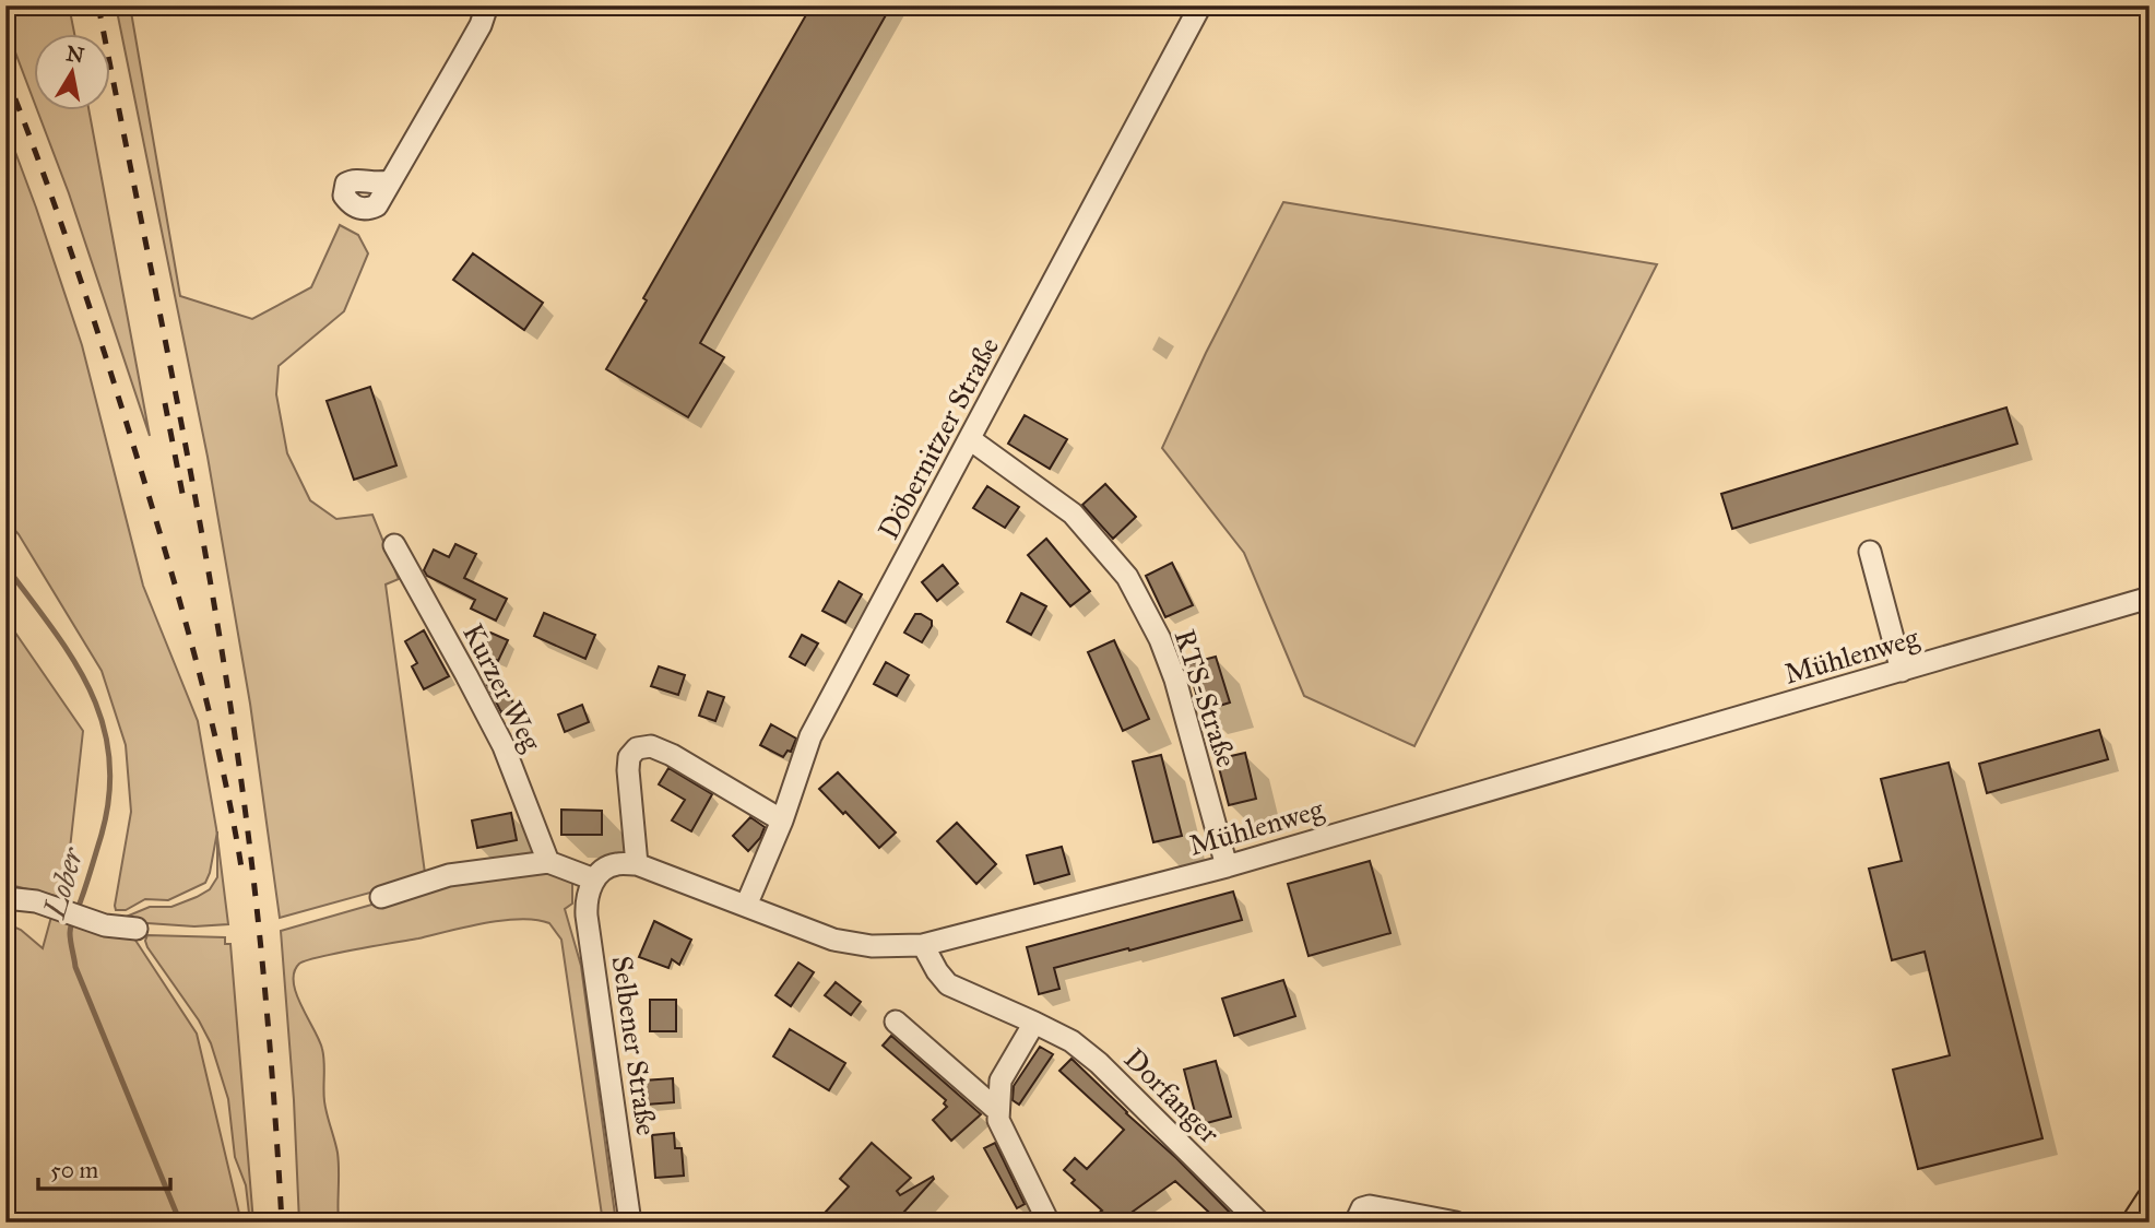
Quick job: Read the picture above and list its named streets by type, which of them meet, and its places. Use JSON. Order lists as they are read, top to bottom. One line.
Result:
{"streets":{"street":["Döbernitzer Straße","Mühlenweg","Kurzer Weg","RTS-Straße","Selbener Straße","Dorfanger"]},"crossings":[["Döbernitzer Straße","Mühlenweg"],["Döbernitzer Straße","RTS-Straße"],["Mühlenweg","RTS-Straße"],["Mühlenweg","Dorfanger"]],"water":["Lober"],"scale_bar":"50 m","north":"top"}
